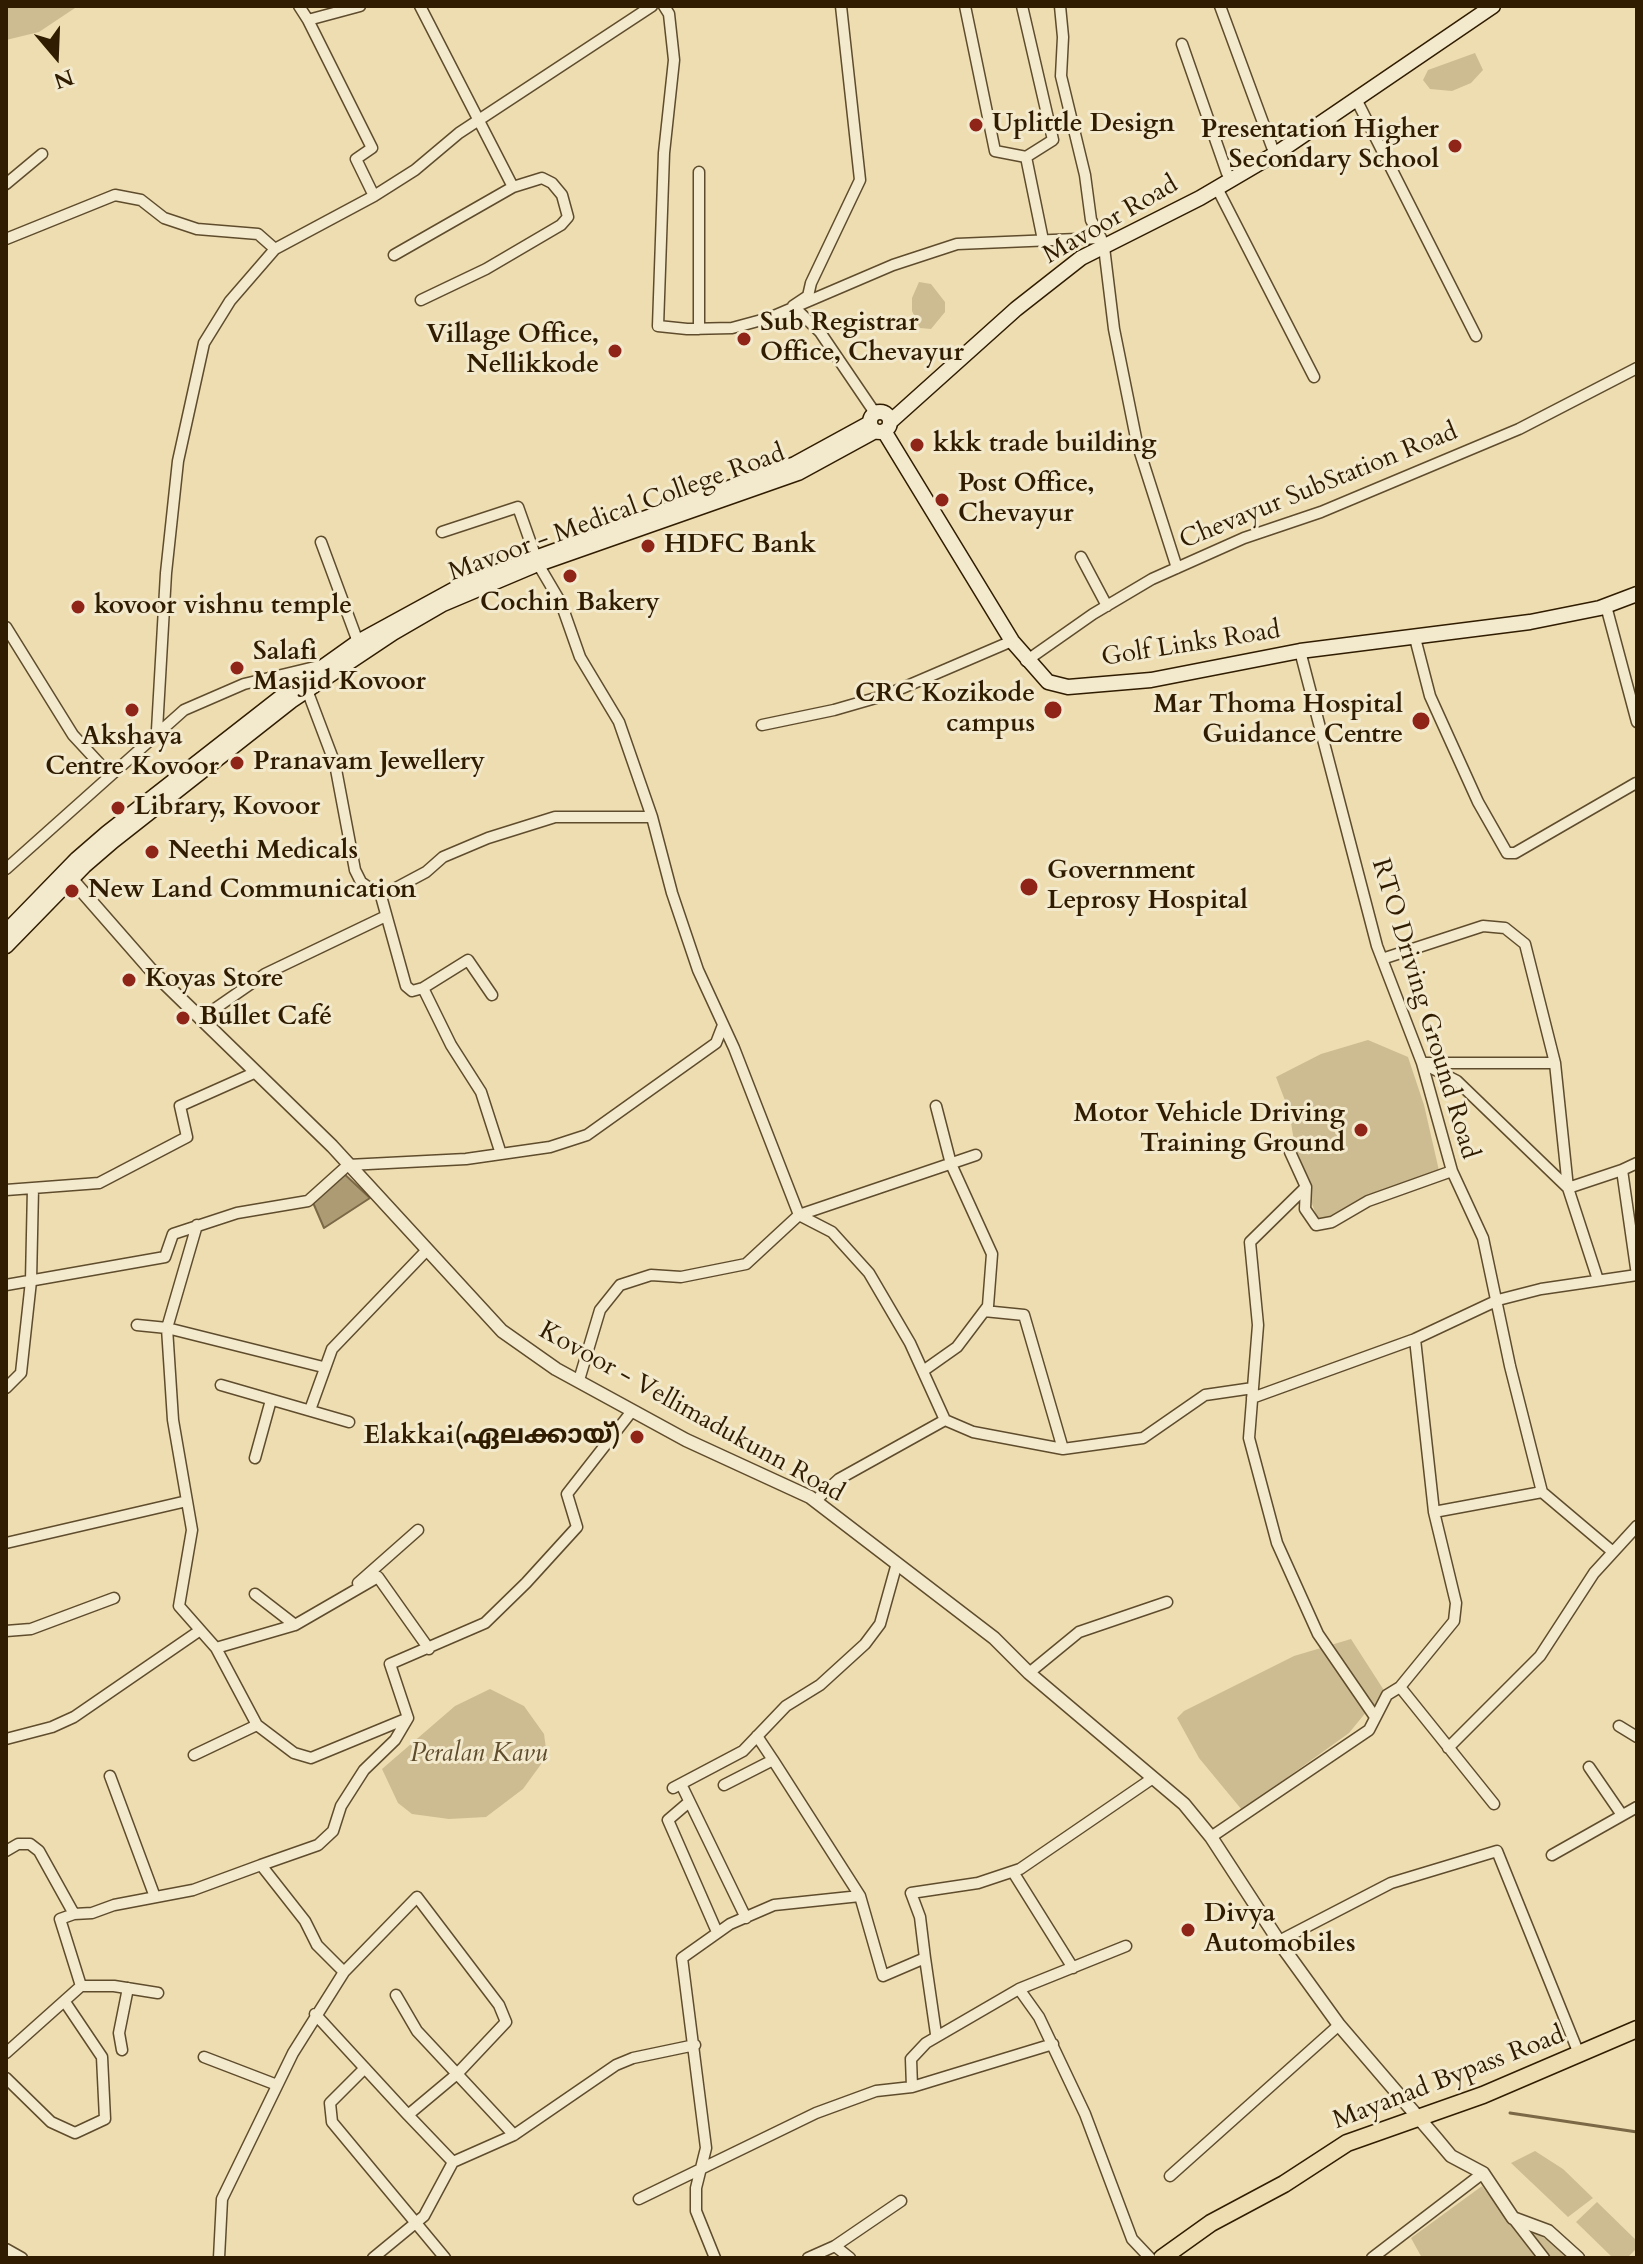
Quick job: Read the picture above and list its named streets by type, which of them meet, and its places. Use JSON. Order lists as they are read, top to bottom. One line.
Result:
{"streets":{"main road":["Mavoor Road","Mavoor - Medical College Road","Golf Links Road","Mayanad Bypass Road"],"street":["Chevayur SubStation Road","RTO Driving Ground Road","Kovoor - Vellimadukunn Road"]},"crossings":[["Mavoor Road","Mavoor - Medical College Road"],["Mavoor Road","Golf Links Road"],["Chevayur SubStation Road","Golf Links Road"],["Mavoor - Medical College Road","Golf Links Road"],["Mavoor - Medical College Road","Kovoor - Vellimadukunn Road"],["Golf Links Road","RTO Driving Ground Road"],["Kovoor - Vellimadukunn Road","Mayanad Bypass Road"]],"parks":["Peralan Kavu"],"places":["Uplittle Design","Presentation Higher Secondary School","Sub Registrar Office, Chevayur","Village Office, Nellikkode","kkk trade building","Post Office, Chevayur","HDFC Bank","Cochin Bakery","kovoor vishnu temple","Salafi Masjid Kovoor","Akshaya Centre Kovoor","CRC Kozikode campus","Mar Thoma Hospital Guidance Centre","Pranavam Jewellery","Library, Kovoor","Neethi Medicals","Government Leprosy Hospital","New Land Communication","Koyas Store","Bullet Café","Motor Vehicle Driving Training Ground","Elakkai(ഏലക്കായ്)","Divya Automobiles"],"north":"bottom"}
